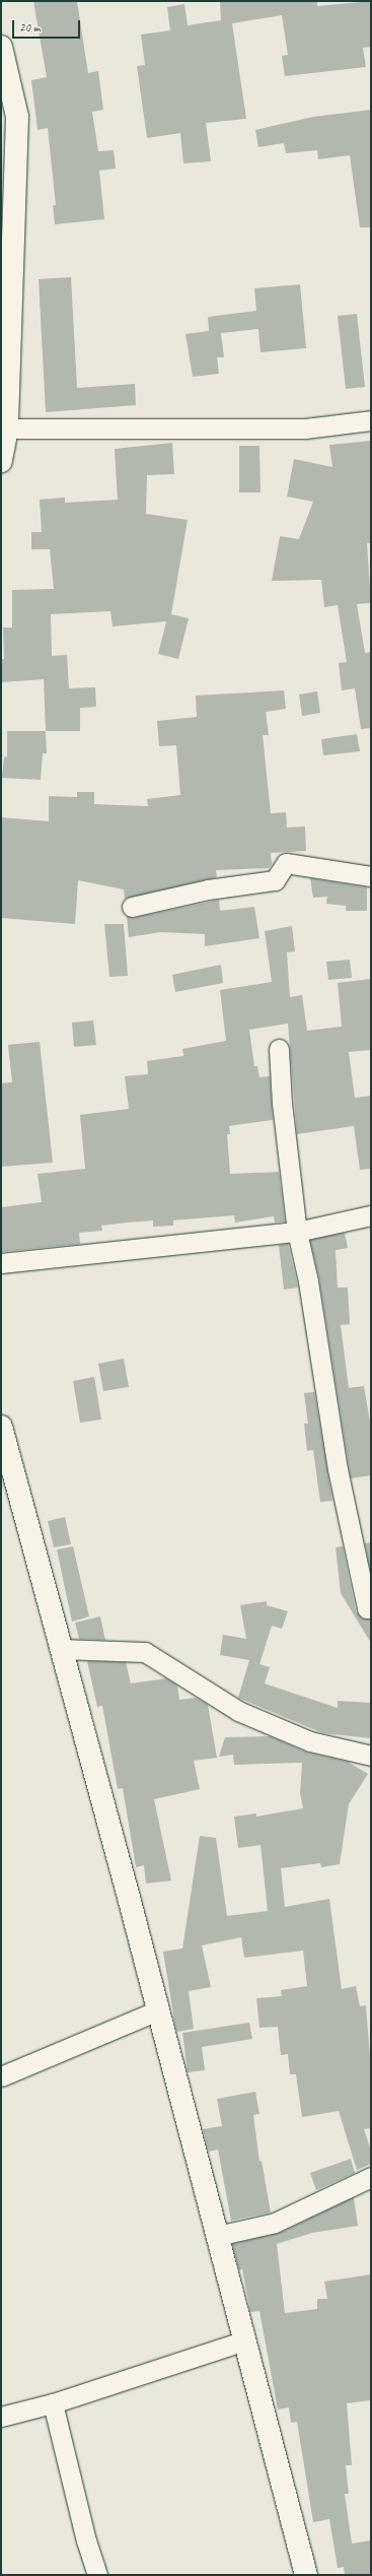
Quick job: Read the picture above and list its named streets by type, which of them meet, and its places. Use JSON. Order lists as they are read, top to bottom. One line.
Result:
{"scale_bar":"20 m"}
